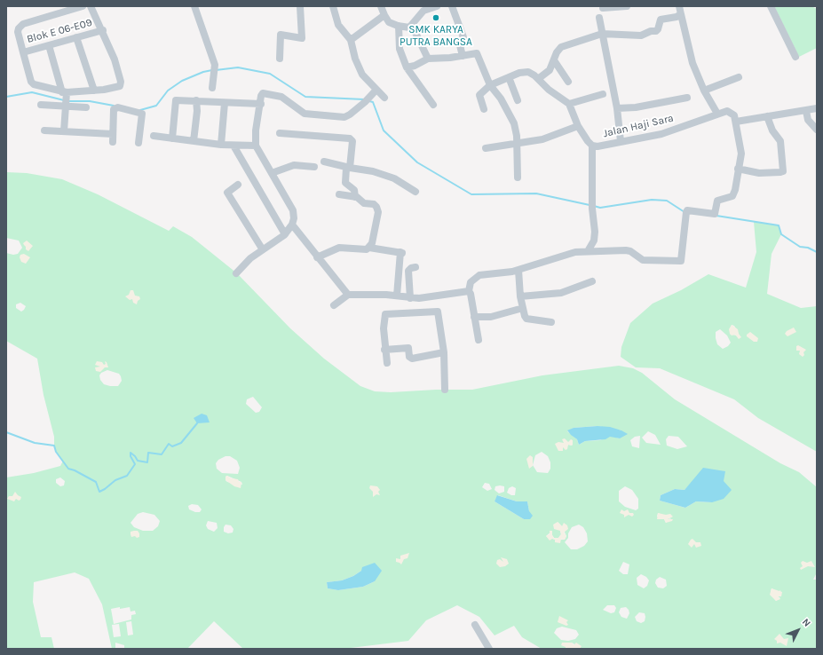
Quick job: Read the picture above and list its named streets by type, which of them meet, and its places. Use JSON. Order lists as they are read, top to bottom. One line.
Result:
{"streets":{"street":["Blok E 06-E09","Jalan Haji Sara"]},"places":["SMK KARYA PUTRA BANGSA"],"north":"top right"}
